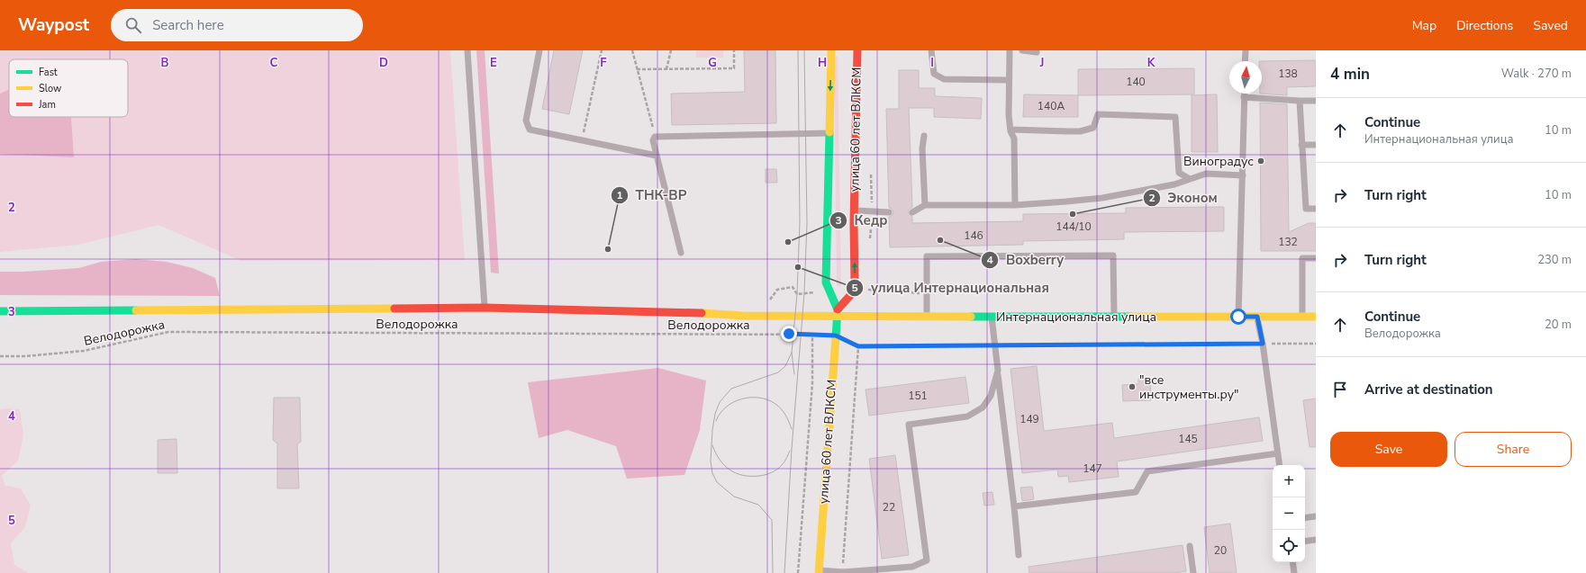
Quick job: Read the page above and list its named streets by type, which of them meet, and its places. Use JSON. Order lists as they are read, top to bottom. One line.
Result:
{"streets":{"main road":["улица 60 лет ВЛКСМ","Интернациональная улица"],"path":["Велодорожка"]},"crossings":[["улица 60 лет ВЛКСМ","Интернациональная улица"],["улица 60 лет ВЛКСМ","Велодорожка"]],"places":["Виноградус","Эконом","Boxberry","Кедр","ТНК-ВР","улица Интернациональная","\"все инструменты.ру\""],"house_numbers":["138","140","140А","144/10","146","132","151","149","145","147","22","20"],"legend":["Fast","Slow","Jam"],"north":"top","page":{"header":"Waypost","search":"Search here","nav":["Map","Directions","Saved"],"heading":["4 min","Walk · 270 m"],"list":[["Continue","Интернациональная улица","10 m"],["Turn right","10 m"],["Turn right","230 m"],["Continue","Велодорожка","20 m"],"Arrive at destination"],"buttons":["Save","Share"],"map_buttons":["+","−"]},"grid":{"columns":["B","C","D","E","F","G","H","I","J","K"],"rows":["2","3","4","5"]}}
